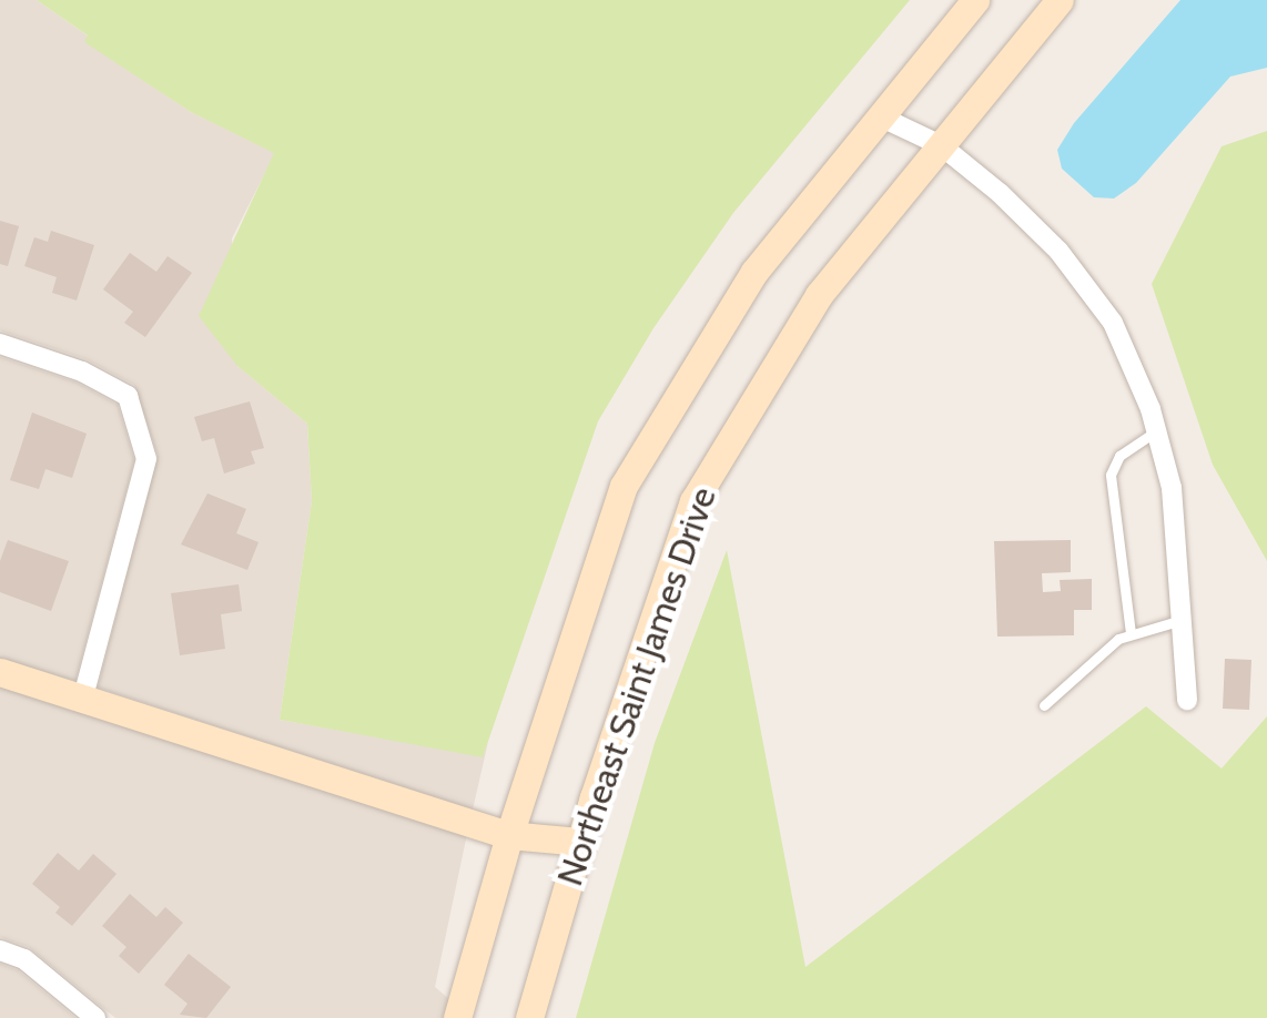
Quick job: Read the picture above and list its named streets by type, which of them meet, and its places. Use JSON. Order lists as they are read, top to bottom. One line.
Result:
{"streets":{"main road":["Northeast Saint James Drive"]}}
